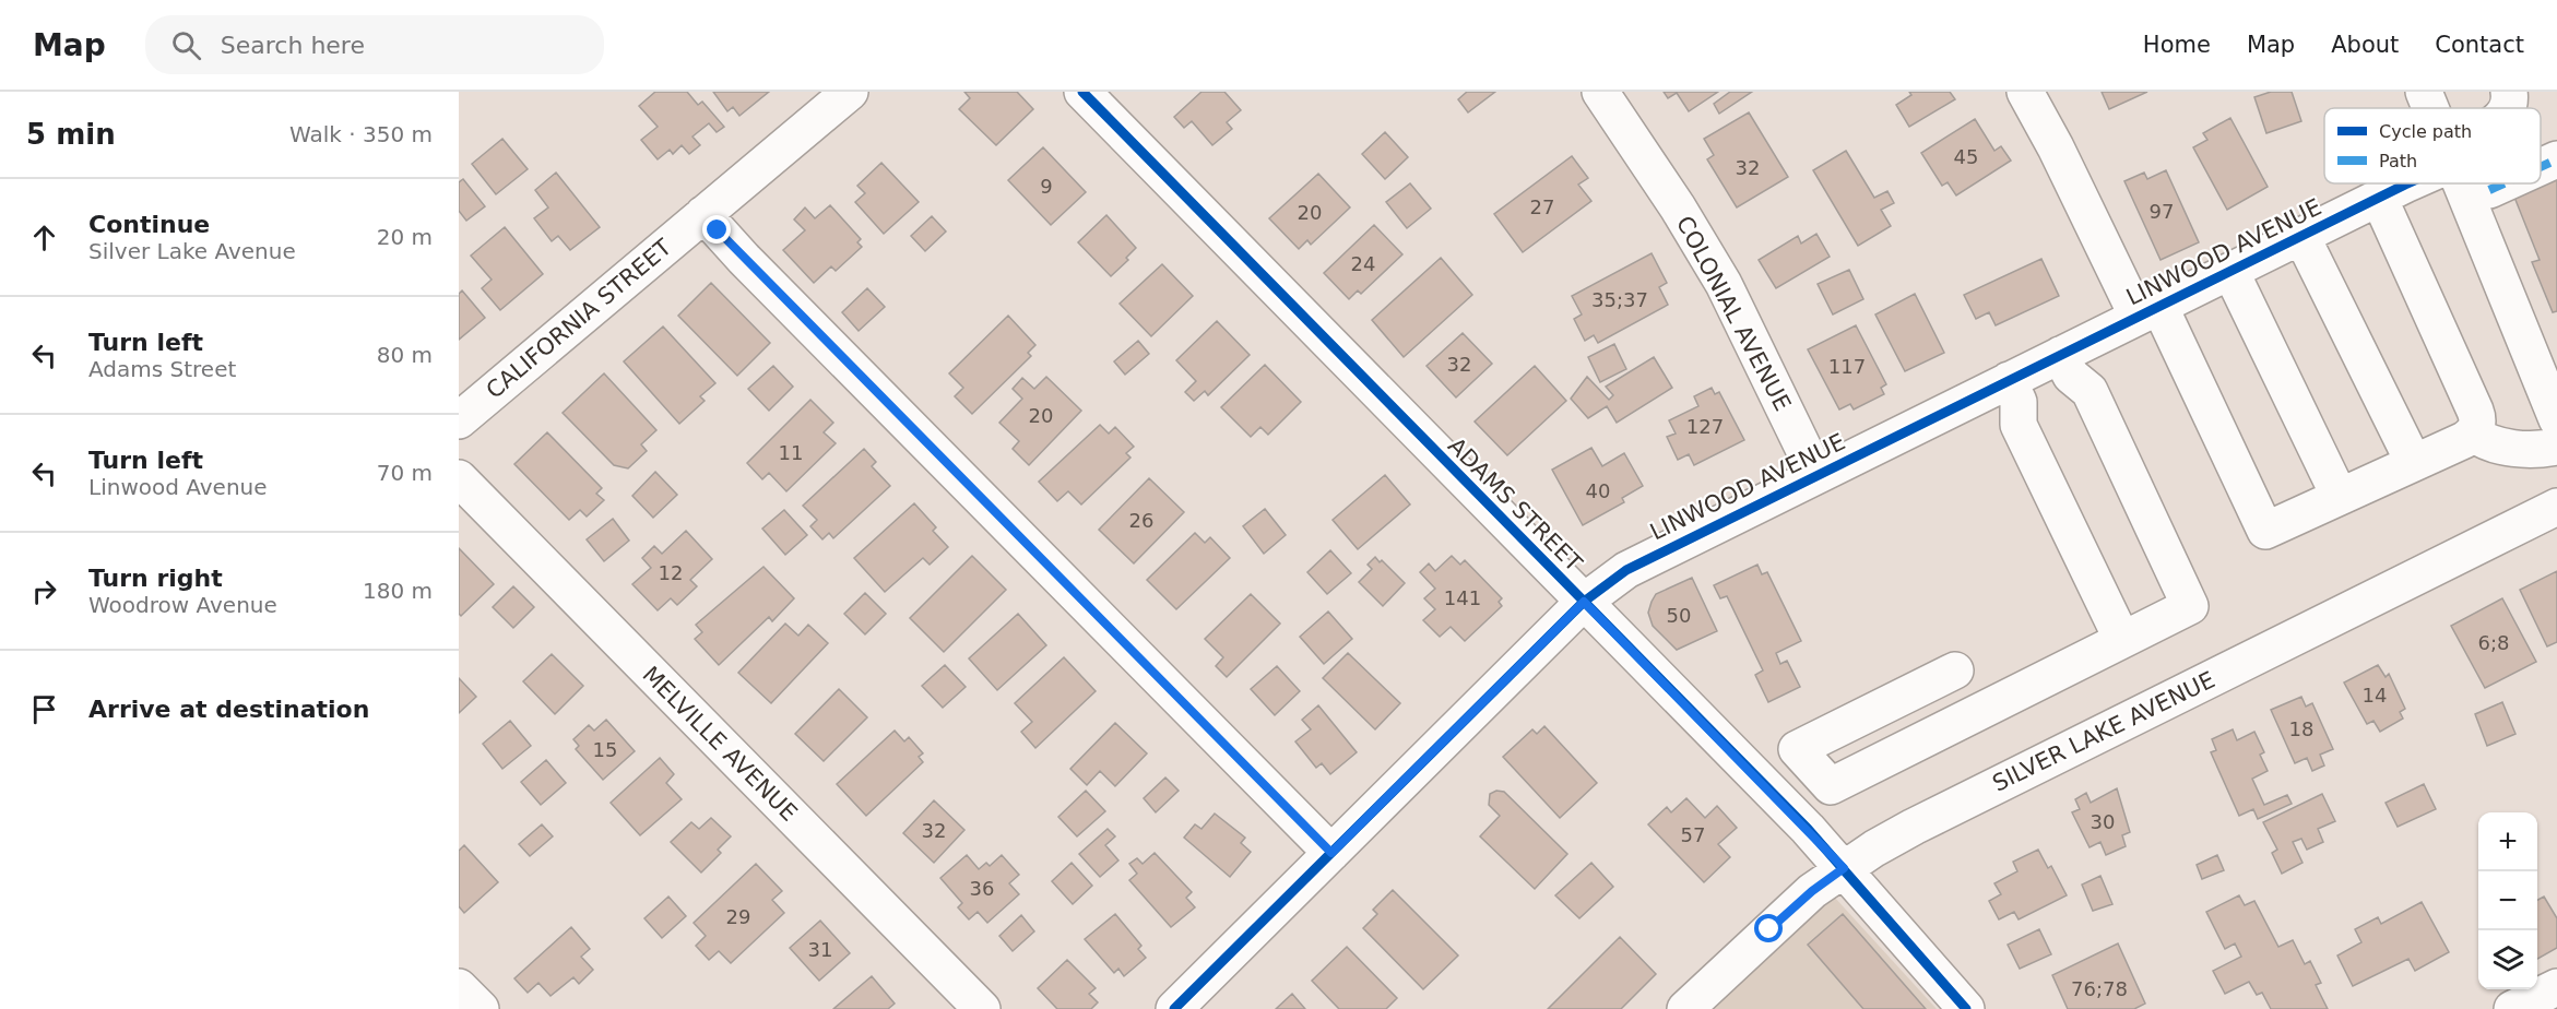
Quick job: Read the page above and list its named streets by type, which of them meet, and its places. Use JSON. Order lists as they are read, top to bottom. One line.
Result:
{"streets":{"street":["LINWOOD AVENUE","COLONIAL AVENUE","CALIFORNIA STREET","ADAMS STREET","SILVER LAKE AVENUE","MELVILLE AVENUE"]},"crossings":[["LINWOOD AVENUE","COLONIAL AVENUE"],["LINWOOD AVENUE","ADAMS STREET"],["ADAMS STREET","SILVER LAKE AVENUE"]],"house_numbers":["45","32","9","27","97","20","24","35;37","32","117","20","127","11","40","26","12","141","50","6;8","14","18","15","30","32","57","36","29","31","76;78"],"legend":["Cycle path","Path"],"page":{"header":"Map","search":"Search here","nav":["Home","Map","About","Contact"],"heading":["5 min","Walk · 350 m"],"list":[["Continue","Silver Lake Avenue","20 m"],["Turn left","Adams Street","80 m"],["Turn left","Linwood Avenue","70 m"],["Turn right","Woodrow Avenue","180 m"],"Arrive at destination"],"map_buttons":["+","−"]}}
